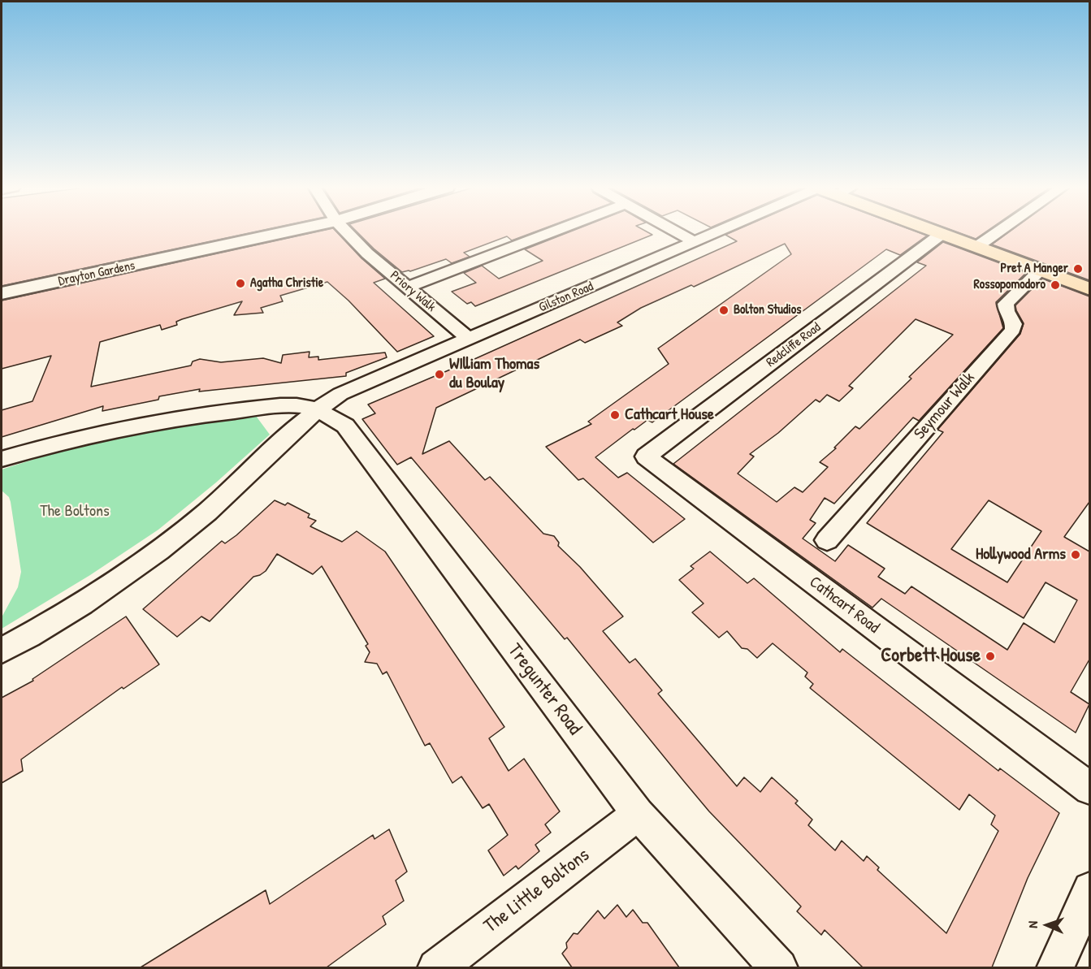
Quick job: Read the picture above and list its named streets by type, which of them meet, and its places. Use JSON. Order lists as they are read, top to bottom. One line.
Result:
{"streets":{"street":["Drayton Gardens","Priory Walk","Gilston Road","Redcliffe Road","Seymour Walk","Cathcart Road","Tregunter Road","The Little Boltons"]},"crossings":[["Priory Walk","Gilston Road"],["Gilston Road","Tregunter Road"],["Redcliffe Road","Cathcart Road"],["Tregunter Road","The Little Boltons"]],"parks":["The Boltons"],"places":["Pret A Manger","Agatha Christie","Rossopomodoro","Bolton Studios","WIlliam Thomas du Boulay","Cathcart House","Hollywood Arms","Corbett House"],"north":"left"}
